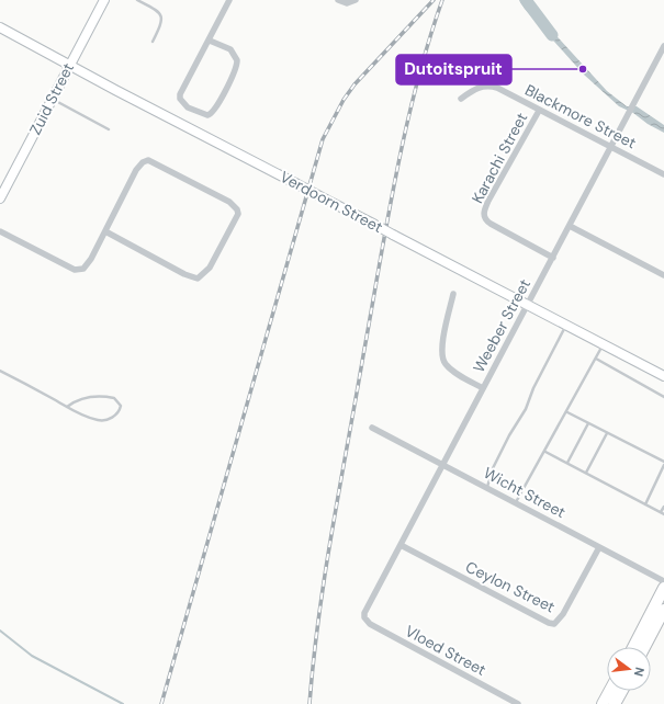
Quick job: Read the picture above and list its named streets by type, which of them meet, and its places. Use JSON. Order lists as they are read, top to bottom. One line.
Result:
{"streets":{"street":["Zuid Street","Blackmore Street","Karachi Street","Verdoorn Street","Weeber Street","Wicht Street","Ceylon Street","Vloed Street"]},"crossings":[["Zuid Street","Verdoorn Street"],["Blackmore Street","Karachi Street"],["Blackmore Street","Weeber Street"],["Karachi Street","Weeber Street"],["Verdoorn Street","Weeber Street"],["Weeber Street","Wicht Street"],["Weeber Street","Ceylon Street"],["Weeber Street","Vloed Street"],["Wicht Street","Ceylon Street"]],"places":["Dutoitspruit"],"north":"right"}
